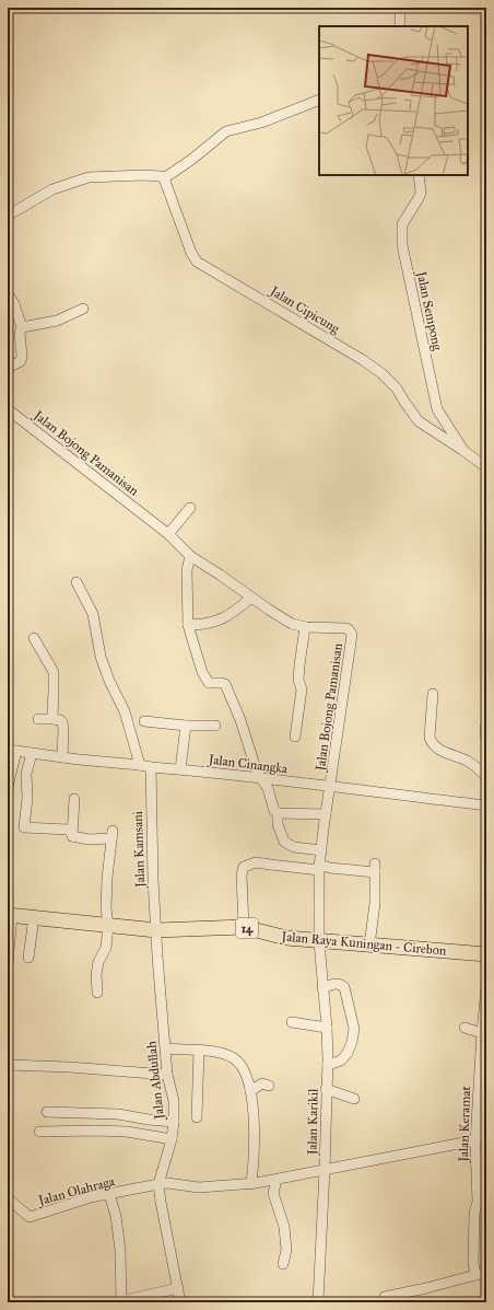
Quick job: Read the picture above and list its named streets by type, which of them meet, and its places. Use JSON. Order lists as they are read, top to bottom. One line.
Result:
{"streets":{"highway":["14","Jalan Raya Kuningan - Cirebon"],"street":["Jalan Cipicung","Jalan Sempong","Jalan Bojong Pamanisan","Jalan Cinangka","Jalan Kamsani","Jalan Abdullah","Jalan Karikil","Jalan Keramat","Jalan Olahraga"]},"crossings":[["Jalan Cipicung","Jalan Sempong"],["Jalan Bojong Pamanisan","Jalan Cinangka"],["Jalan Bojong Pamanisan","Jalan Raya Kuningan - Cirebon"],["Jalan Bojong Pamanisan","Jalan Karikil"],["Jalan Cinangka","Jalan Kamsani"],["Jalan Kamsani","Jalan Raya Kuningan - Cirebon"],["Jalan Kamsani","Jalan Abdullah"],["Jalan Raya Kuningan - Cirebon","Jalan Abdullah"],["Jalan Raya Kuningan - Cirebon","Jalan Karikil"],["Jalan Abdullah","Jalan Olahraga"],["Jalan Karikil","Jalan Olahraga"],["Jalan Keramat","Jalan Olahraga"]]}
